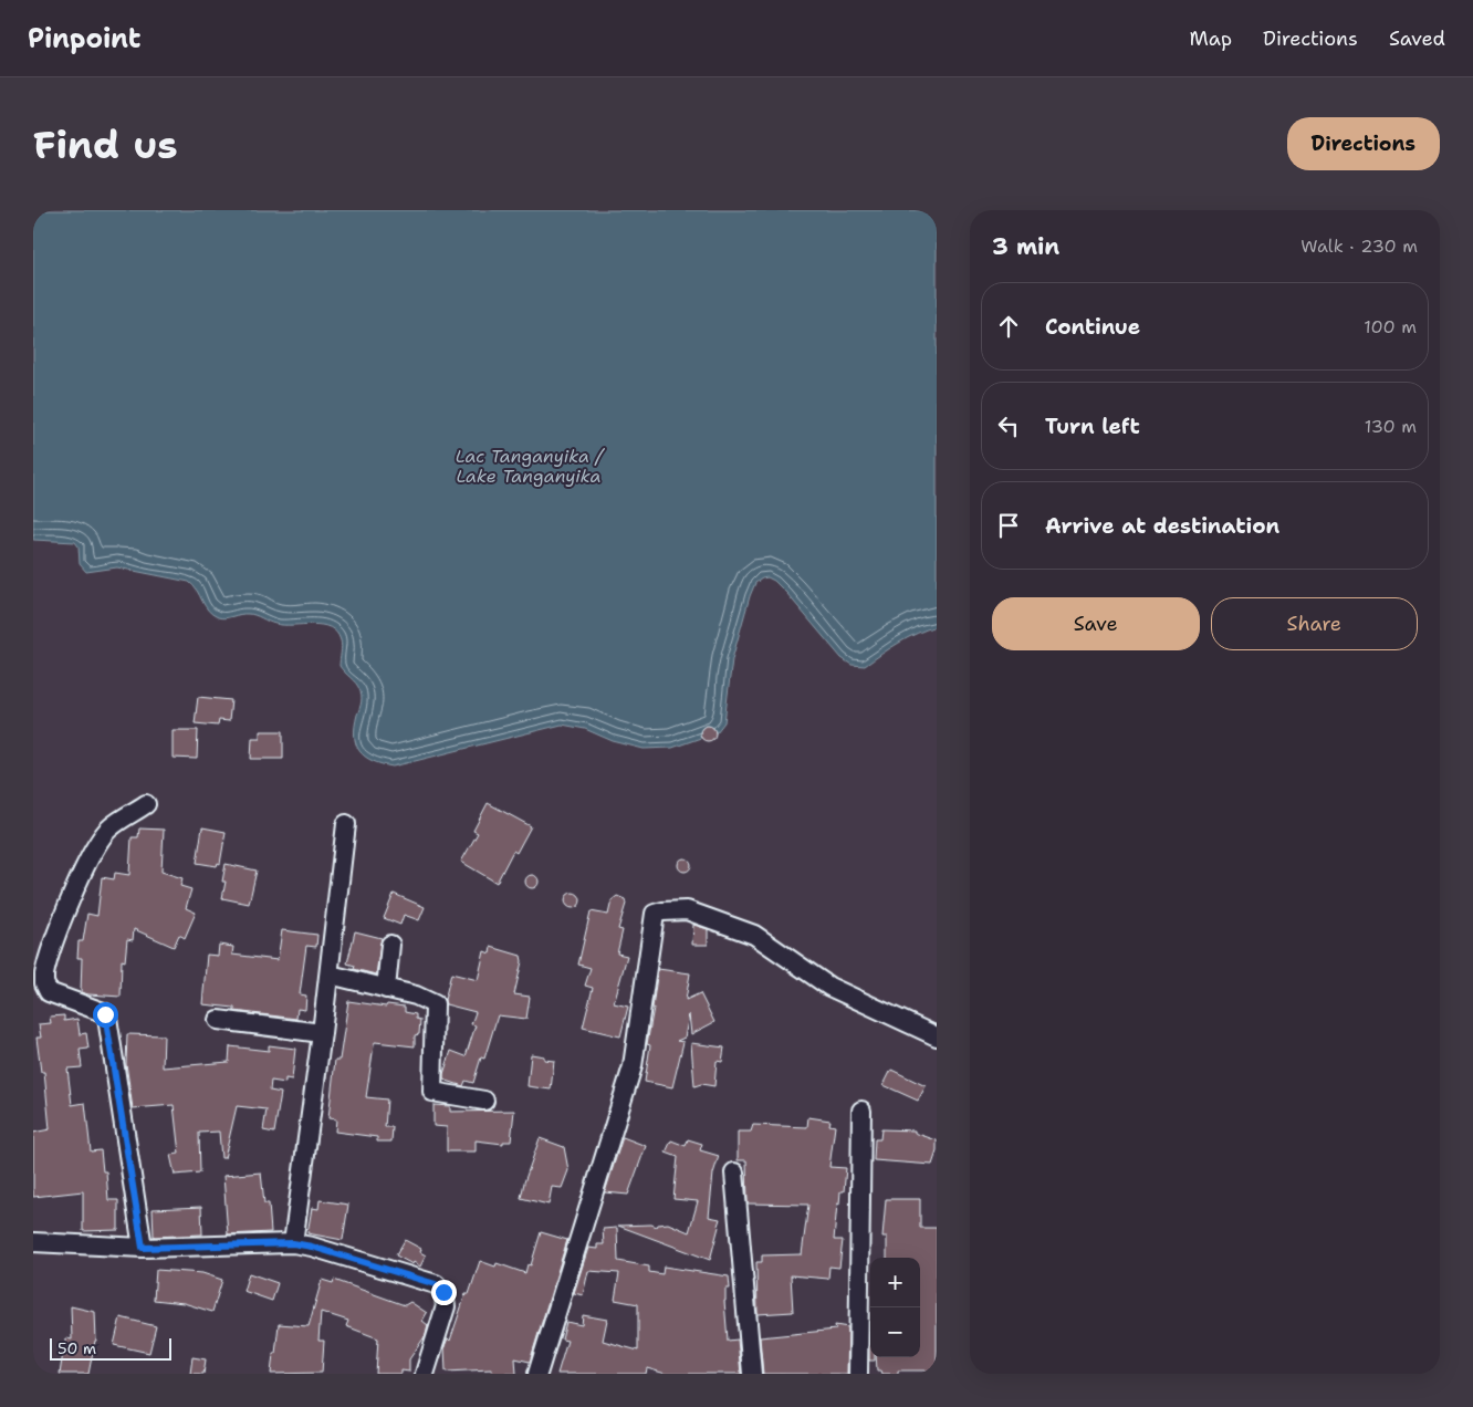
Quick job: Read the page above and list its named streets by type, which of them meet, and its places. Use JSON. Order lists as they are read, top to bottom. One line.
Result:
{"water":["Lac Tanganyika / Lake Tanganyika"],"scale_bar":"50 m","page":{"header":"Pinpoint","nav":["Map","Directions","Saved"],"buttons":["Directions",["Save","Share"]],"title":"Find us","heading":["3 min","Walk · 230 m"],"list":[["Continue","100 m"],["Turn left","130 m"],"Arrive at destination"],"map_buttons":["+","−"],"scale":"50 m"}}
